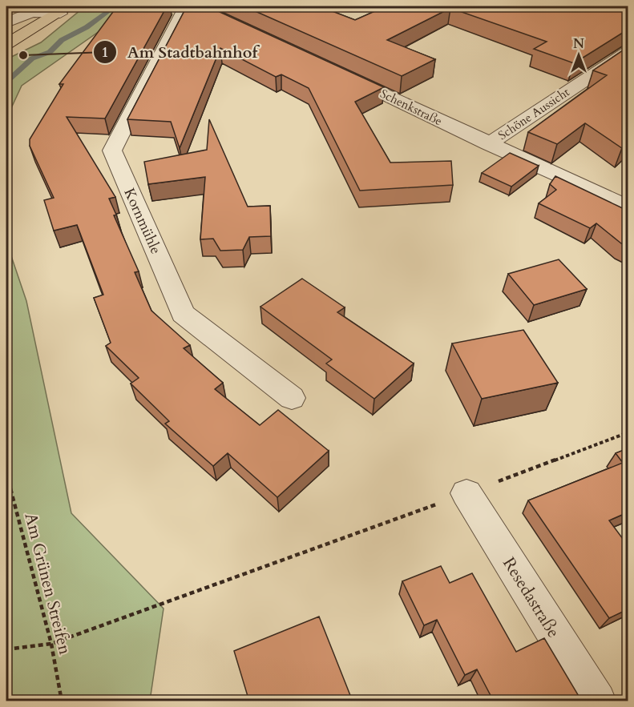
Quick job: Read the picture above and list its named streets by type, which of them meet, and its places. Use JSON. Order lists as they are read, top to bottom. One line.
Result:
{"streets":{"street":["Schenkstraße","Schöne Aussicht","Kornmühle","Resedastraße"],"path":["Am Grünen Streifen"]},"crossings":[["Schenkstraße","Schöne Aussicht"]],"places":["Am Stadtbahnhof"],"north":"top"}
